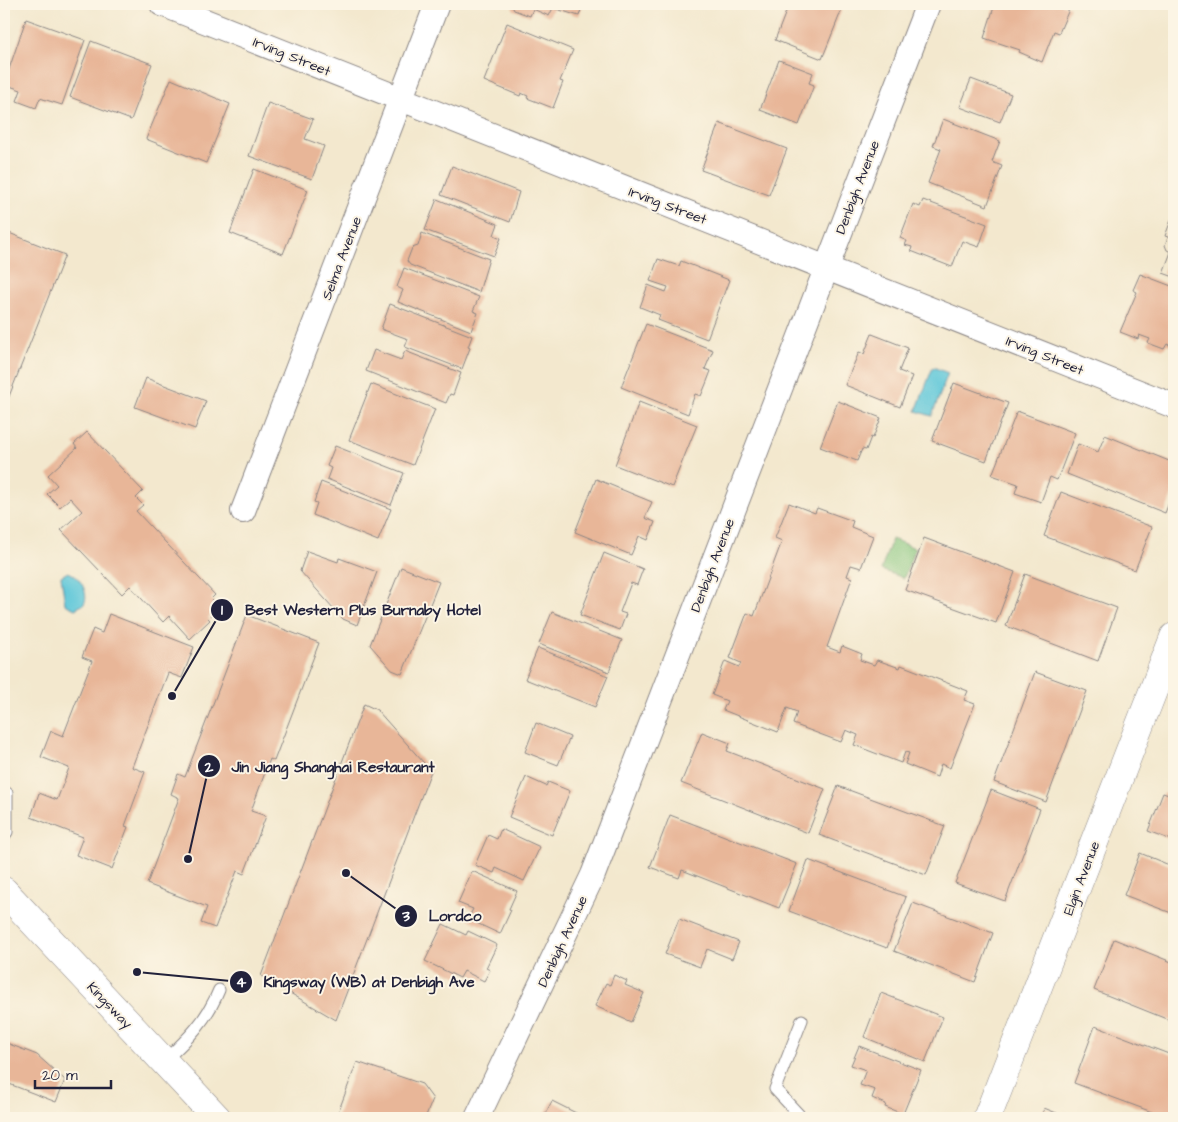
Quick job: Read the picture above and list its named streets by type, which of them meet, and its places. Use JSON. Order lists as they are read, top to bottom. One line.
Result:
{"streets":{"street":["Irving Street","Denbigh Avenue","Selma Avenue","Elgin Avenue","Kingsway"]},"crossings":[["Irving Street","Denbigh Avenue"],["Irving Street","Selma Avenue"]],"places":["Best Western Plus Burnaby Hotel","Jin Jiang Shanghai Restaurant","Lordco","Kingsway (WB) at Denbigh Ave"],"scale_bar":"20 m"}
